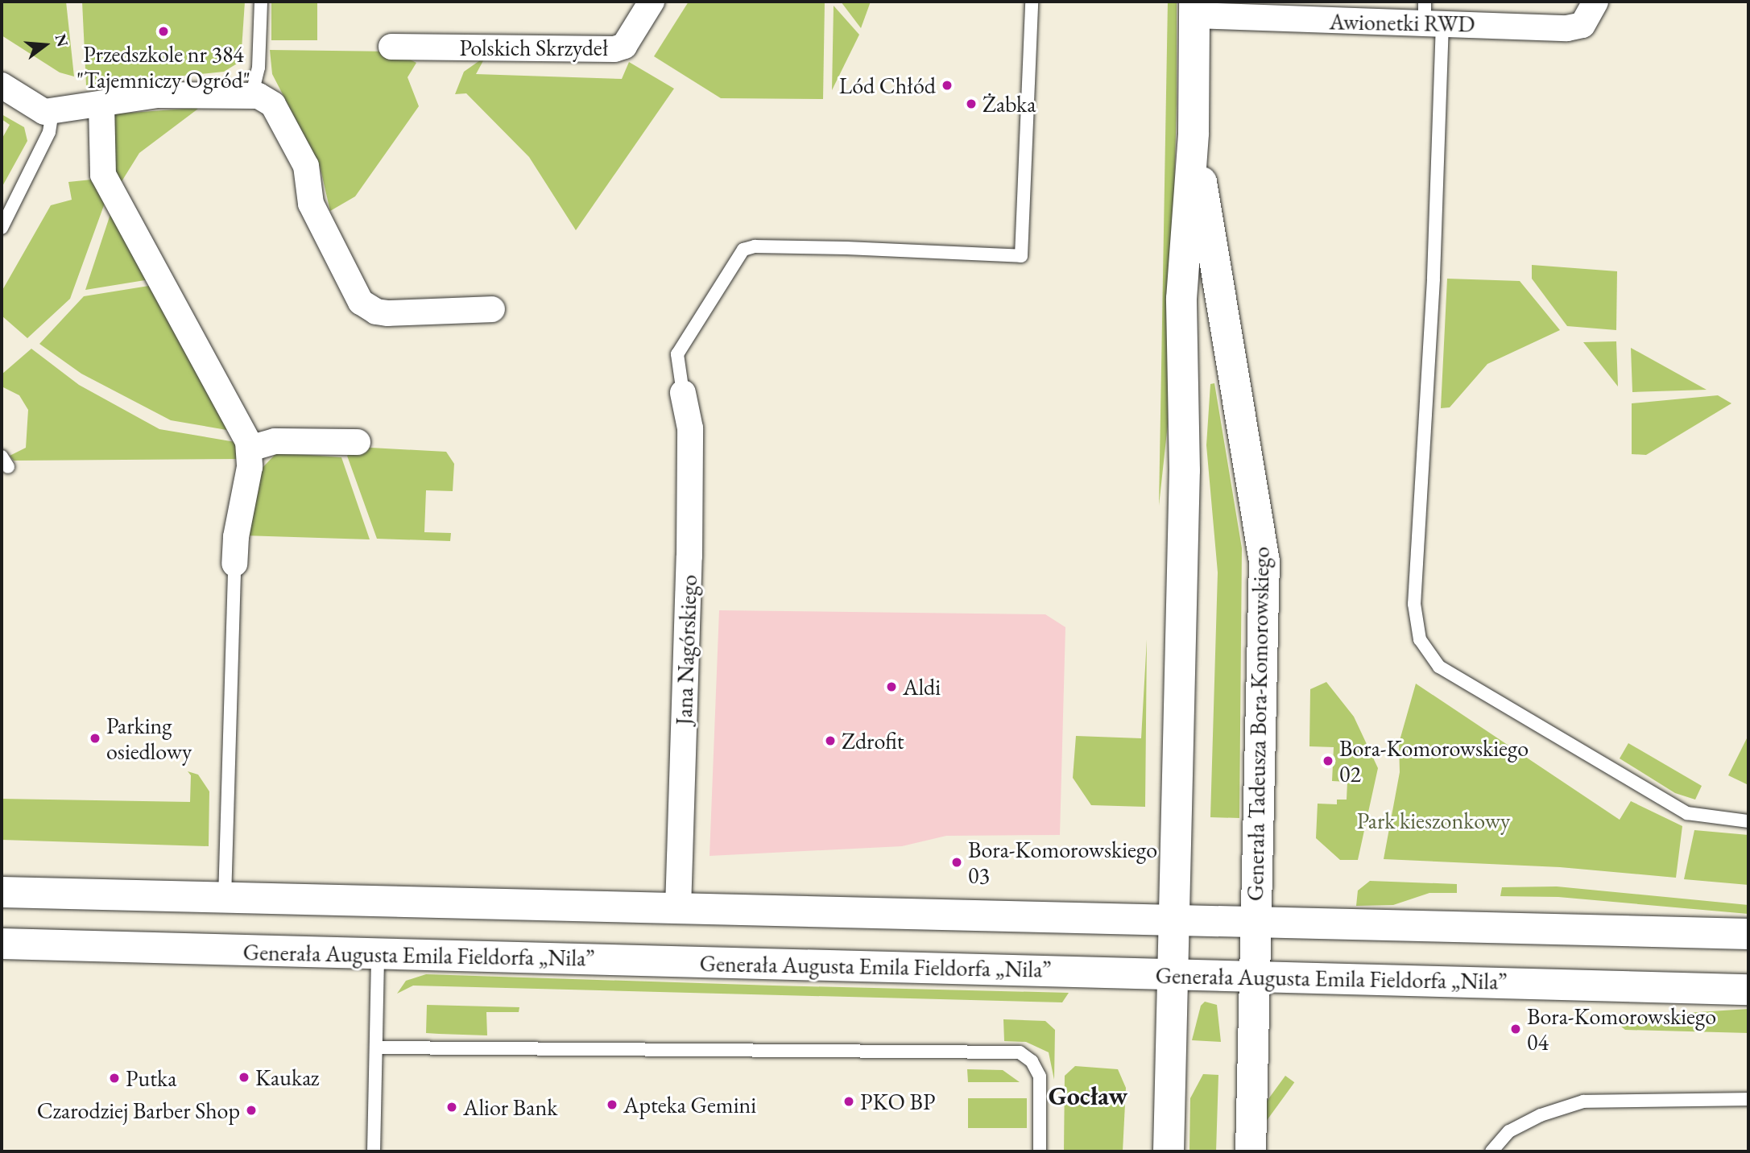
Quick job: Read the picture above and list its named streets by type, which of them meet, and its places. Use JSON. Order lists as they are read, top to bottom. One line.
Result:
{"streets":{"street":["Awionetki RWD","Polskich Skrzydeł","Jana Nagórskiego","Generała Tadeusza Bora-Komorowskiego","Generała Augusta Emila Fieldorfa „Nila”"]},"crossings":[["Awionetki RWD","Generała Tadeusza Bora-Komorowskiego"],["Generała Tadeusza Bora-Komorowskiego","Generała Augusta Emila Fieldorfa „Nila”"]],"districts":["Gocław"],"parks":["Park kieszonkowy"],"places":["Przedszkole nr 384 \"Tajemniczy Ogród\"","Lód Chłód","Żabka","Aldi","Parking osiedlowy","Zdrofit","Bora-Komorowskiego 02","Bora-Komorowskiego 03","Bora-Komorowskiego 04","Kaukaz","Putka","PKO BP","Apteka Gemini","Alior Bank","Czarodziej Barber Shop"],"north":"right"}
